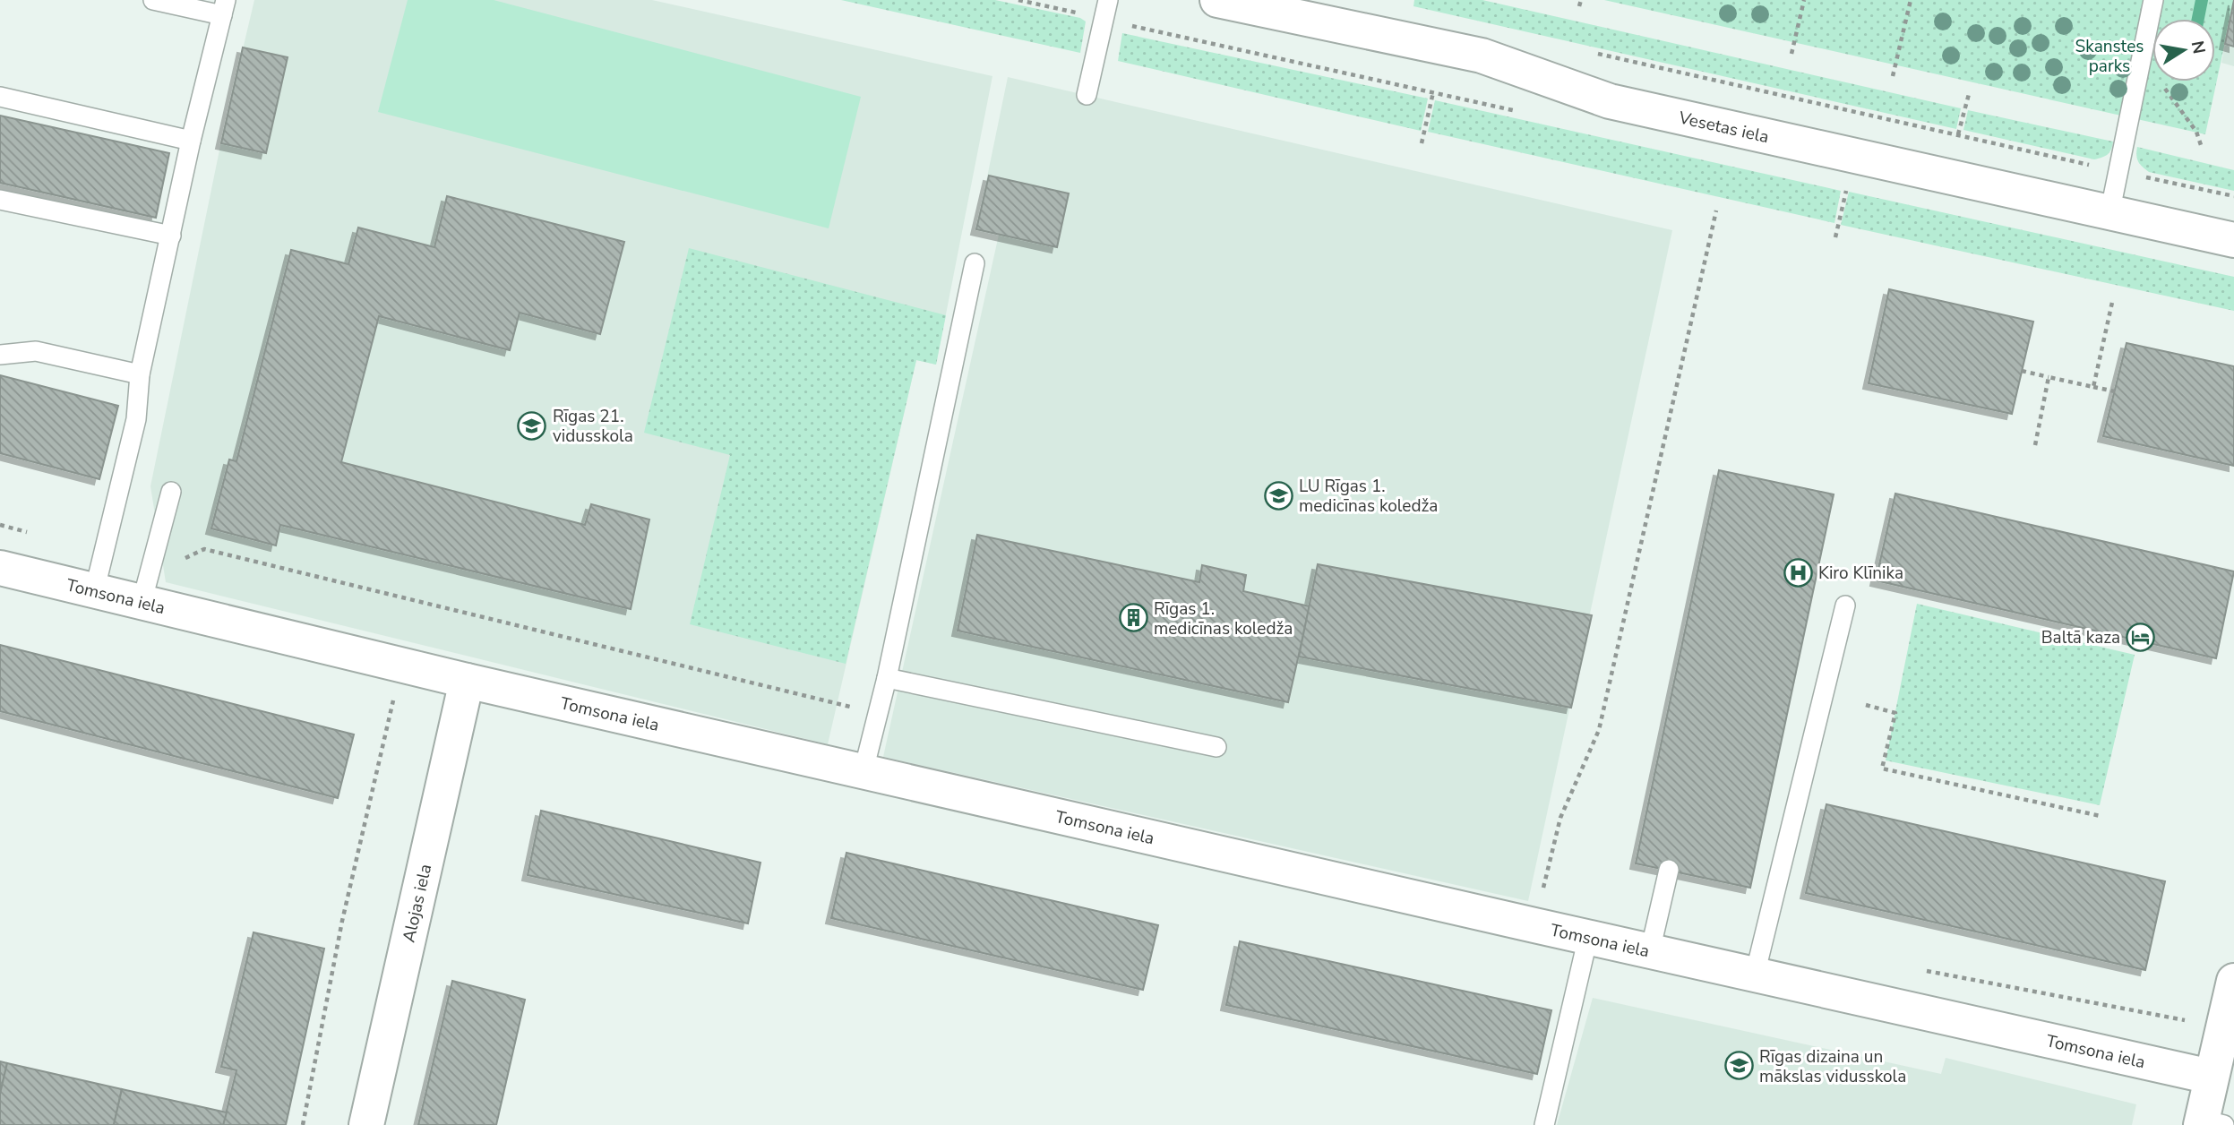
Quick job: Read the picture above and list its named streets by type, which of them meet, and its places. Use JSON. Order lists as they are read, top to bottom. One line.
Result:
{"streets":{"street":["Vesetas iela","Tomsona iela","Alojas iela"]},"crossings":[["Tomsona iela","Alojas iela"]],"parks":["Skanstes parks"],"places":{"school or university":["Rīgas 21. vidusskola","LU Rīgas 1. medicīnas koledža","Rīgas dizaina un mākslas vidusskola"],"hospital":["Kiro Klīnika"],"building":["Rīgas 1. medicīnas koledža"],"hotel":["Baltā kaza"]},"north":"right"}
